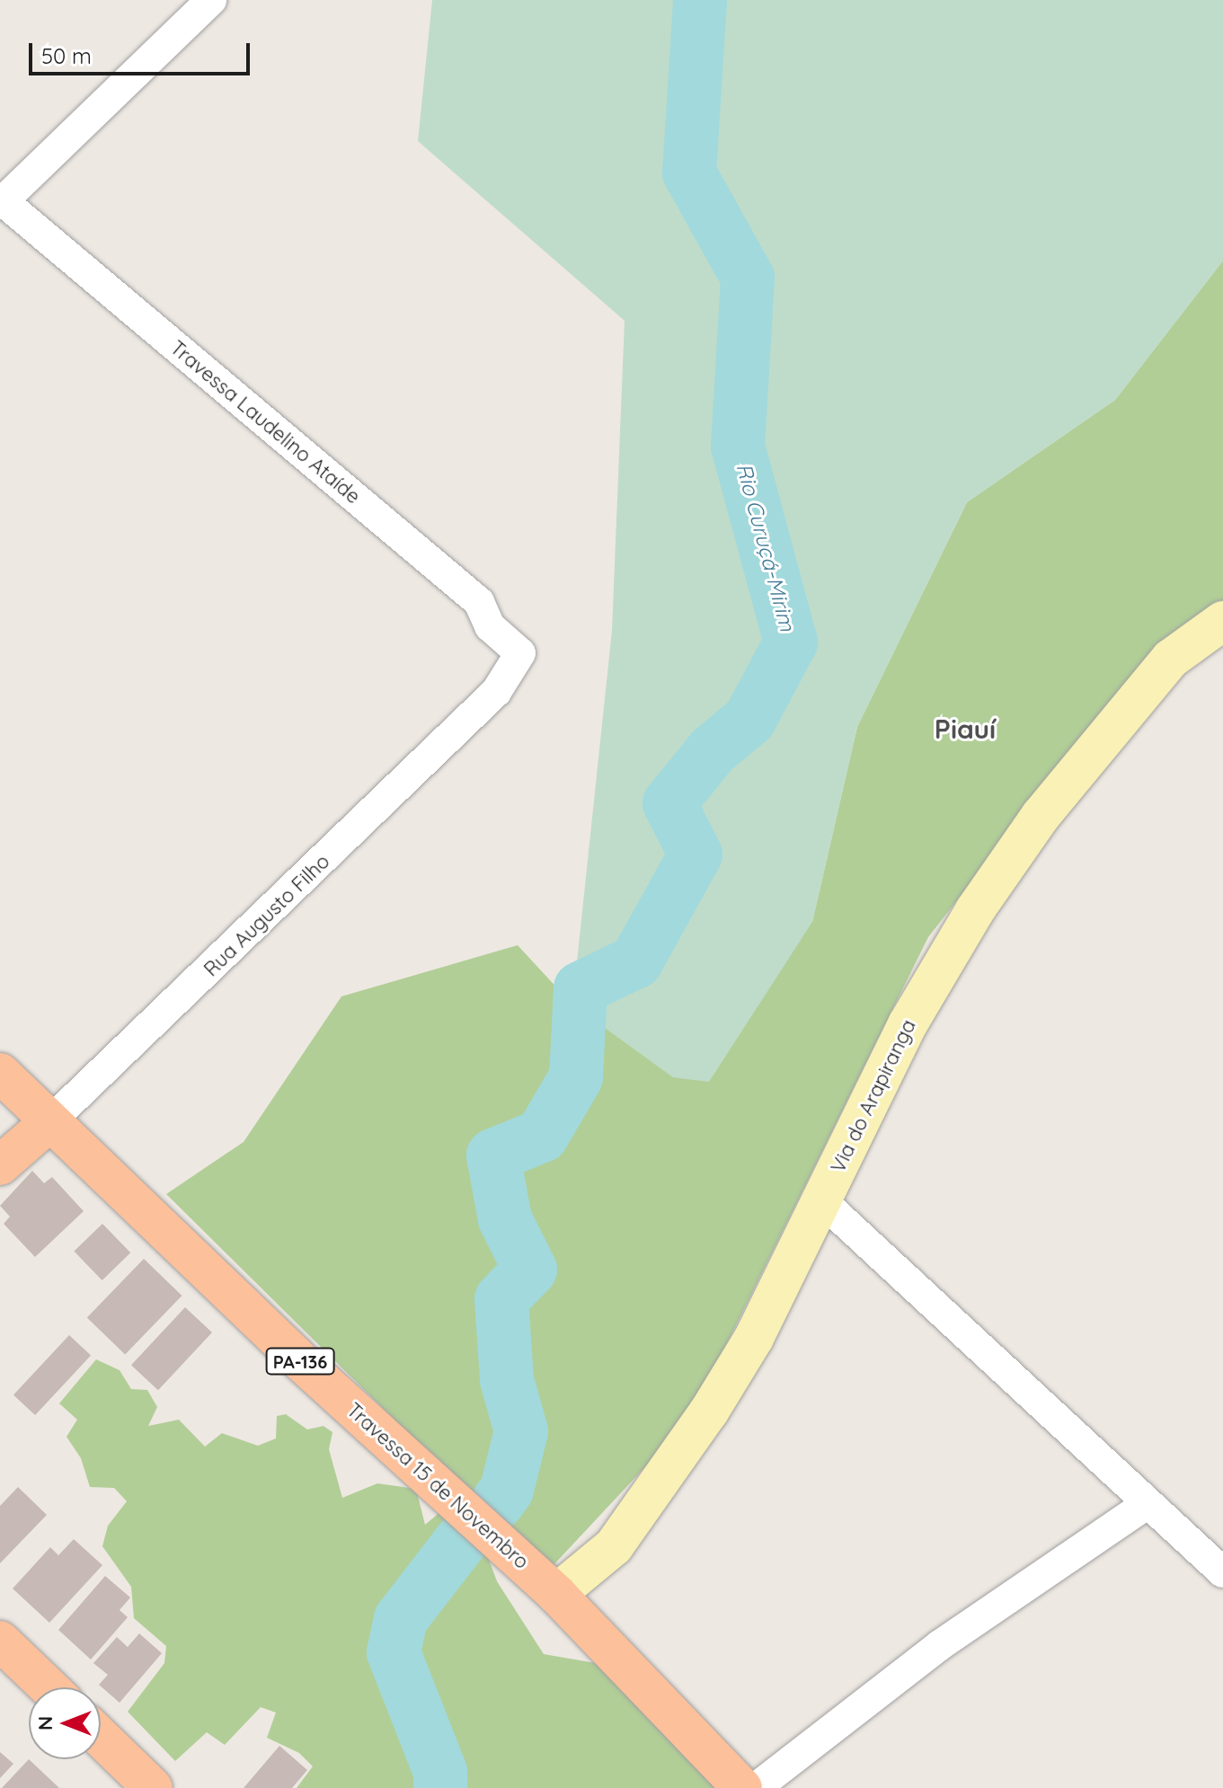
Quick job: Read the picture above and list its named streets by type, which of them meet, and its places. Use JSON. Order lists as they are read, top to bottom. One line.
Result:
{"streets":{"main road":["Rua Augusto Filho","PA-136","Travessa 15 de Novembro"],"street":["Travessa Laudelino Ataíde","Via do Arapiranga"]},"crossings":[["Travessa Laudelino Ataíde","Rua Augusto Filho"],["Rua Augusto Filho","Travessa 15 de Novembro"],["Via do Arapiranga","Travessa 15 de Novembro"]],"districts":["Piauí"],"water":["Rio Curuçá-Mirim"],"scale_bar":"50 m","north":"left"}
